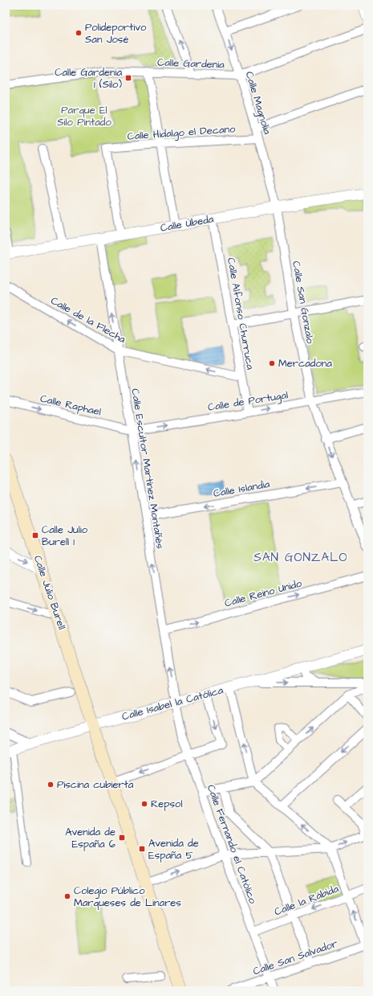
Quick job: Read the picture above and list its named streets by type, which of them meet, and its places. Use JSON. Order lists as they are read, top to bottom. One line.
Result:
{"streets":{"main road":["Calle Julio Burell"],"street":["Calle Gardenia","Calle Magnolia","Calle Hidalgo el Decano","Calle Úbeda","Calle San Gonzalo","Calle Alfonso Churruca","Calle de la Flecha","Calle de Portugal","Calle Raphael","Calle Escultor Martínez Montañés","Calle Islandia","Calle Reino Unido","Calle Isabel la Católica","Calle Fernando el Católico","Calle la Rábida","Calle San Salvador"]},"crossings":[["Calle Gardenia","Calle Magnolia"],["Calle Magnolia","Calle Hidalgo el Decano"],["Calle Magnolia","Calle Úbeda"],["Calle Magnolia","Calle San Gonzalo"],["Calle Hidalgo el Decano","Calle Úbeda"],["Calle Úbeda","Calle San Gonzalo"],["Calle Úbeda","Calle Alfonso Churruca"],["Calle Úbeda","Calle Escultor Martínez Montañés"],["Calle San Gonzalo","Calle de Portugal"],["Calle San Gonzalo","Calle Islandia"],["Calle Alfonso Churruca","Calle de la Flecha"],["Calle Alfonso Churruca","Calle de Portugal"],["Calle de la Flecha","Calle Escultor Martínez Montañés"],["Calle de Portugal","Calle Raphael"],["Calle de Portugal","Calle Escultor Martínez Montañés"],["Calle Raphael","Calle Escultor Martínez Montañés"],["Calle Escultor Martínez Montañés","Calle Islandia"],["Calle Escultor Martínez Montañés","Calle Reino Unido"],["Calle Escultor Martínez Montañés","Calle Isabel la Católica"],["Calle Escultor Martínez Montañés","Calle Fernando el Católico"],["Calle Julio Burell","Calle Isabel la Católica"],["Calle Isabel la Católica","Calle Fernando el Católico"],["Calle Fernando el Católico","Calle la Rábida"],["Calle Fernando el Católico","Calle San Salvador"]],"one_way":["Calle de la Flecha","Calle de Portugal","Calle Raphael","Calle Escultor Martínez Montañés","Calle Islandia","Calle Reino Unido"],"districts":["SAN GONZALO"],"parks":["Parque El Silo Pintado"],"places":{"other":["Polideportivo San José","Mercadona","Piscina cubierta","Repsol","Colegio Público Marqueses de Linares"],"transit":["Calle Gardenia 1 (Silo)","Calle Julio Burell 1","Avenida de España 6","Avenida de España 5"]}}
